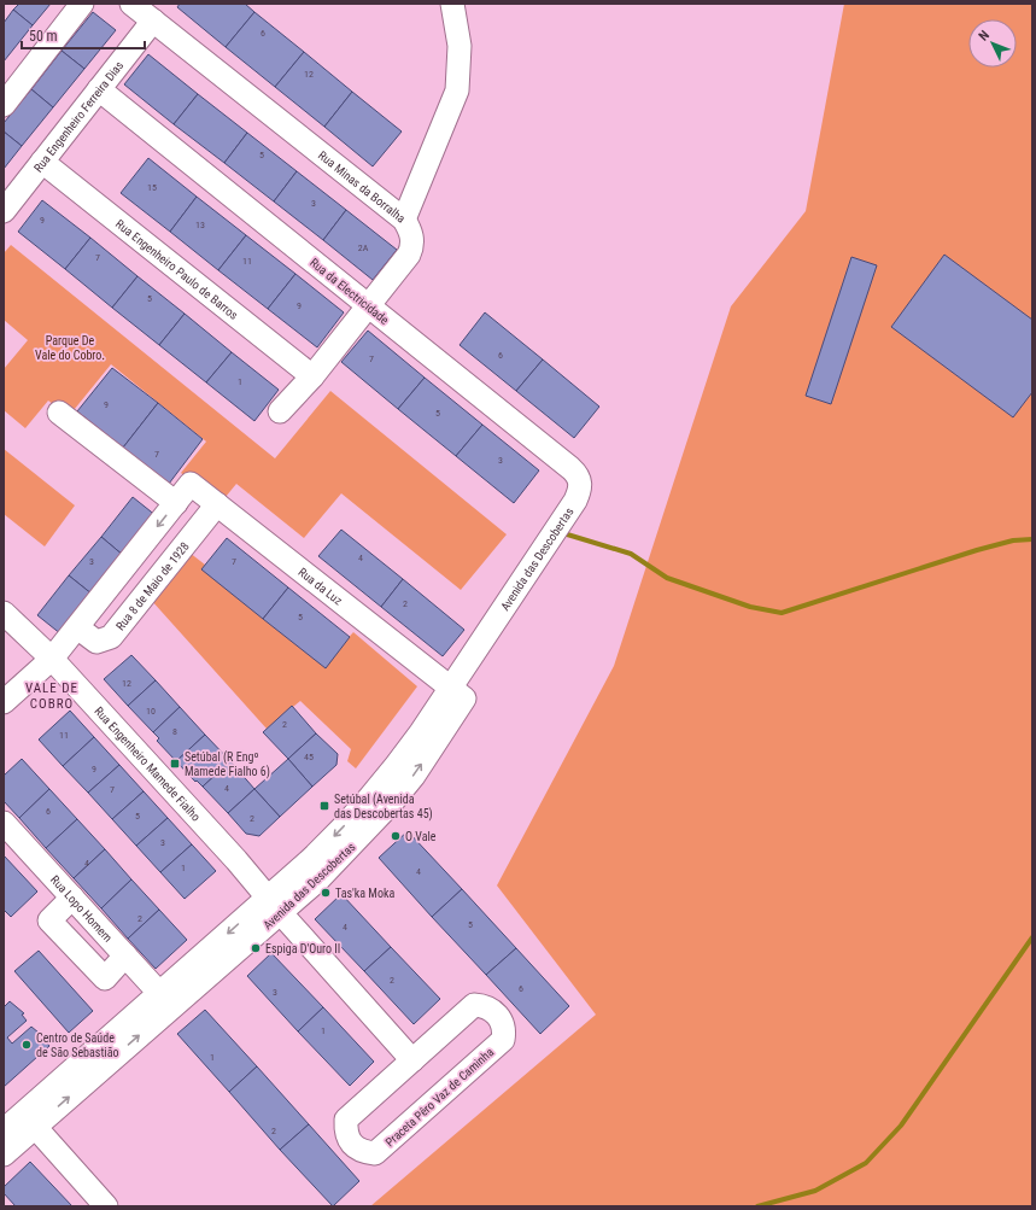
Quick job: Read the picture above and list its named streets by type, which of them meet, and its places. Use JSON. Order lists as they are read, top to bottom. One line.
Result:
{"streets":{"street":["Rua Engenheiro Ferreira Dias","Rua Minas da Borralha","Rua Engenheiro Paulo de Barros","Rua da Electricidade","Avenida das Descobertas","Rua 8 de Maio de 1928","Rua da Luz","Rua Engenheiro Mamede Fialho","Rua Lopo Homem","Praceta Pêro Vaz de Caminha"]},"crossings":[["Rua Engenheiro Ferreira Dias","Rua Minas da Borralha"],["Rua Engenheiro Ferreira Dias","Rua Engenheiro Paulo de Barros"],["Rua Engenheiro Ferreira Dias","Rua da Electricidade"],["Rua Minas da Borralha","Rua Engenheiro Paulo de Barros"],["Rua Minas da Borralha","Rua da Electricidade"],["Rua da Electricidade","Avenida das Descobertas"],["Avenida das Descobertas","Rua da Luz"],["Avenida das Descobertas","Rua Engenheiro Mamede Fialho"],["Avenida das Descobertas","Rua Lopo Homem"],["Rua 8 de Maio de 1928","Rua da Luz"],["Rua Engenheiro Mamede Fialho","Praceta Pêro Vaz de Caminha"]],"districts":["VALE DE COBRO"],"parks":["Parque De Vale do Cobro."],"places":{"transit":["Setúbal (R Engº Mamede Fialho 6)","Setúbal (Avenida das Descobertas 45)"],"other":["O Vale","Tas'ka Moka","Espiga D'Ouro II","Centro de Saúde de São Sebastião"]},"house_numbers":["6","12","5","15","3","9","13","2A","7","11","5","9","6","7","1","9","5","7","3","4","3","7","2","5","12","10","2","8","11","45","9","4","7","6","5","2","3","4","1","4","2","5","4","2","6","3","1","1","2"],"scale_bar":"50 m","north":"top left"}
